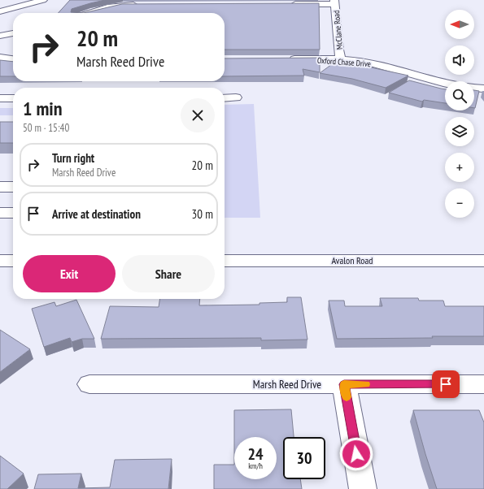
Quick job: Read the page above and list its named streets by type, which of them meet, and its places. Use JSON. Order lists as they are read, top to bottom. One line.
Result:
{"streets":{"street":["McClane Road","Oxford Chase Drive","Avalon Road","Marsh Reed Drive"]},"crossings":[["McClane Road","Oxford Chase Drive"]],"north":"left","page":{"map_buttons":["+","−"],"turn":["20 m","Marsh Reed Drive"],"heading":["1 min","50 m · 15:40"],"list":[{"name":"Turn right","note":"Marsh Reed Drive","value":"20 m"},{"name":"Arrive at destination","value":"30 m"}],"buttons":["Exit","Share"],"speed":"24 km/h","limit":"30"}}
